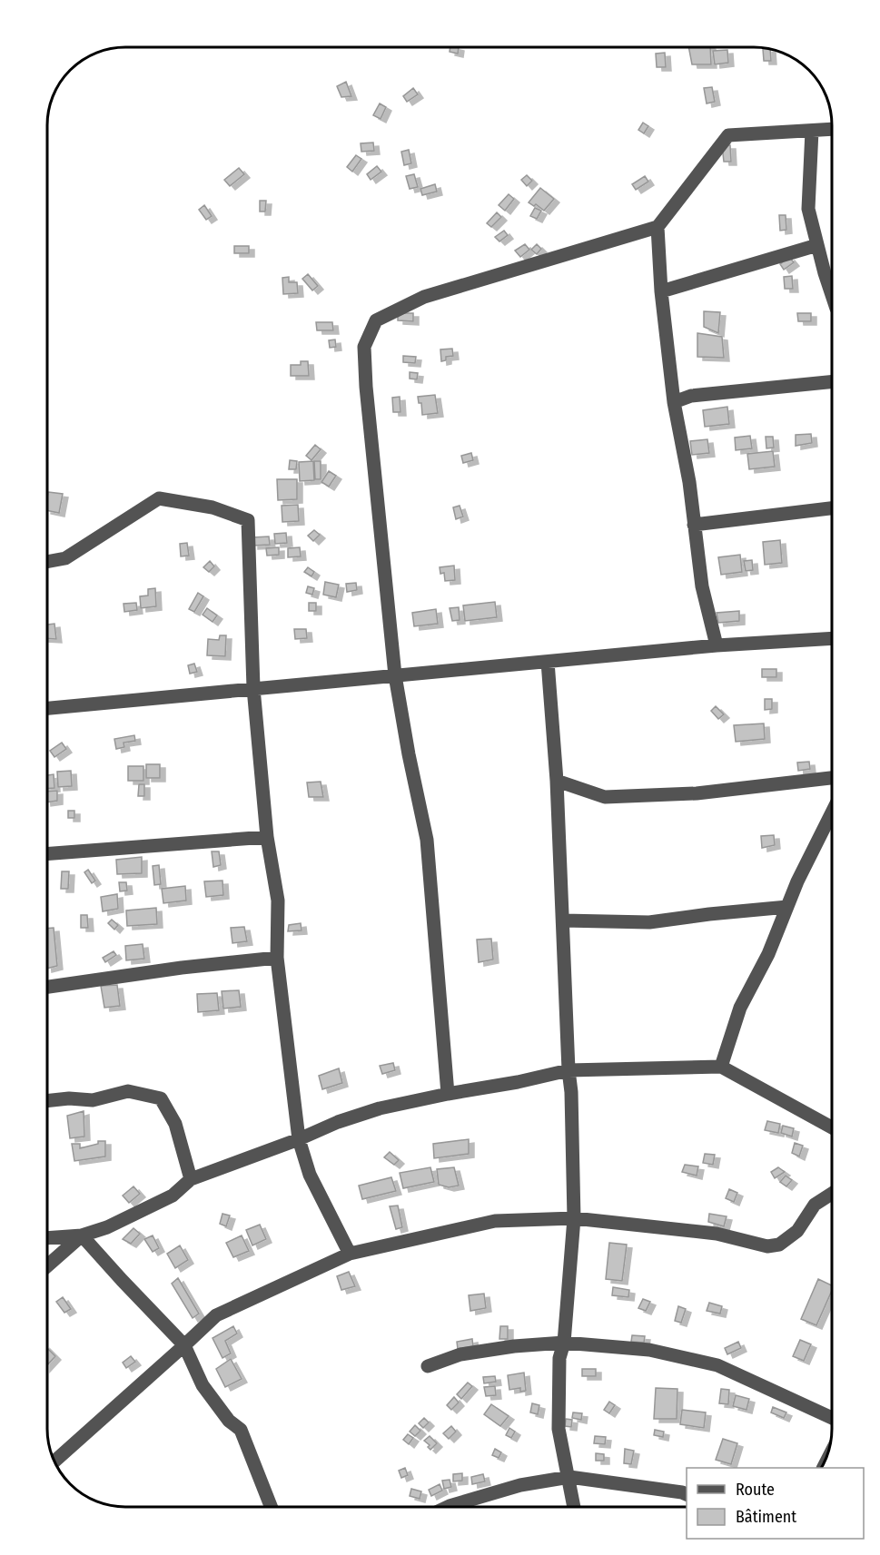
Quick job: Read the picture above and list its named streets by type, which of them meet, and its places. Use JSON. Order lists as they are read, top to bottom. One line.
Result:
{"legend":["Route","Bâtiment"]}
